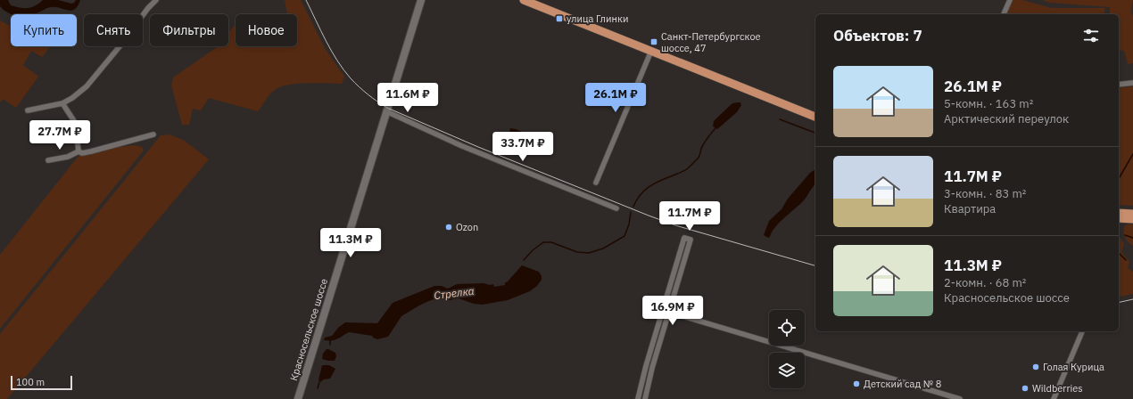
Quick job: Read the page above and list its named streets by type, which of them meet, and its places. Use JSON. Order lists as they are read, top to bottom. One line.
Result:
{"streets":{"main road":["Красносельское шоссе"]},"water":["Стрелка"],"places":{"transit":["улица Глинки","Санкт-Петербургское шоссе, 47"],"other":["Ozon","Голая Курица","Детский сад № 8","Wildberries"]},"scale_bar":"100 m","page":{"chip":["Купить","Снять","Фильтры","Новое"],"heading":"Объектов: 7","list":[{"name":"26.1M ₽","note":"5-комн. · 163 m² · Арктический переулок"},{"name":"11.7M ₽","note":"3-комн. · 83 m² · Квартира"},{"name":"11.3M ₽","note":"2-комн. · 68 m² · Красносельское шоссе"}],"price":["11.6M ₽","26.1M ₽","27.7M ₽","33.7M ₽","11.7M ₽","11.3M ₽","16.9M ₽"],"scale":"100 m"}}
